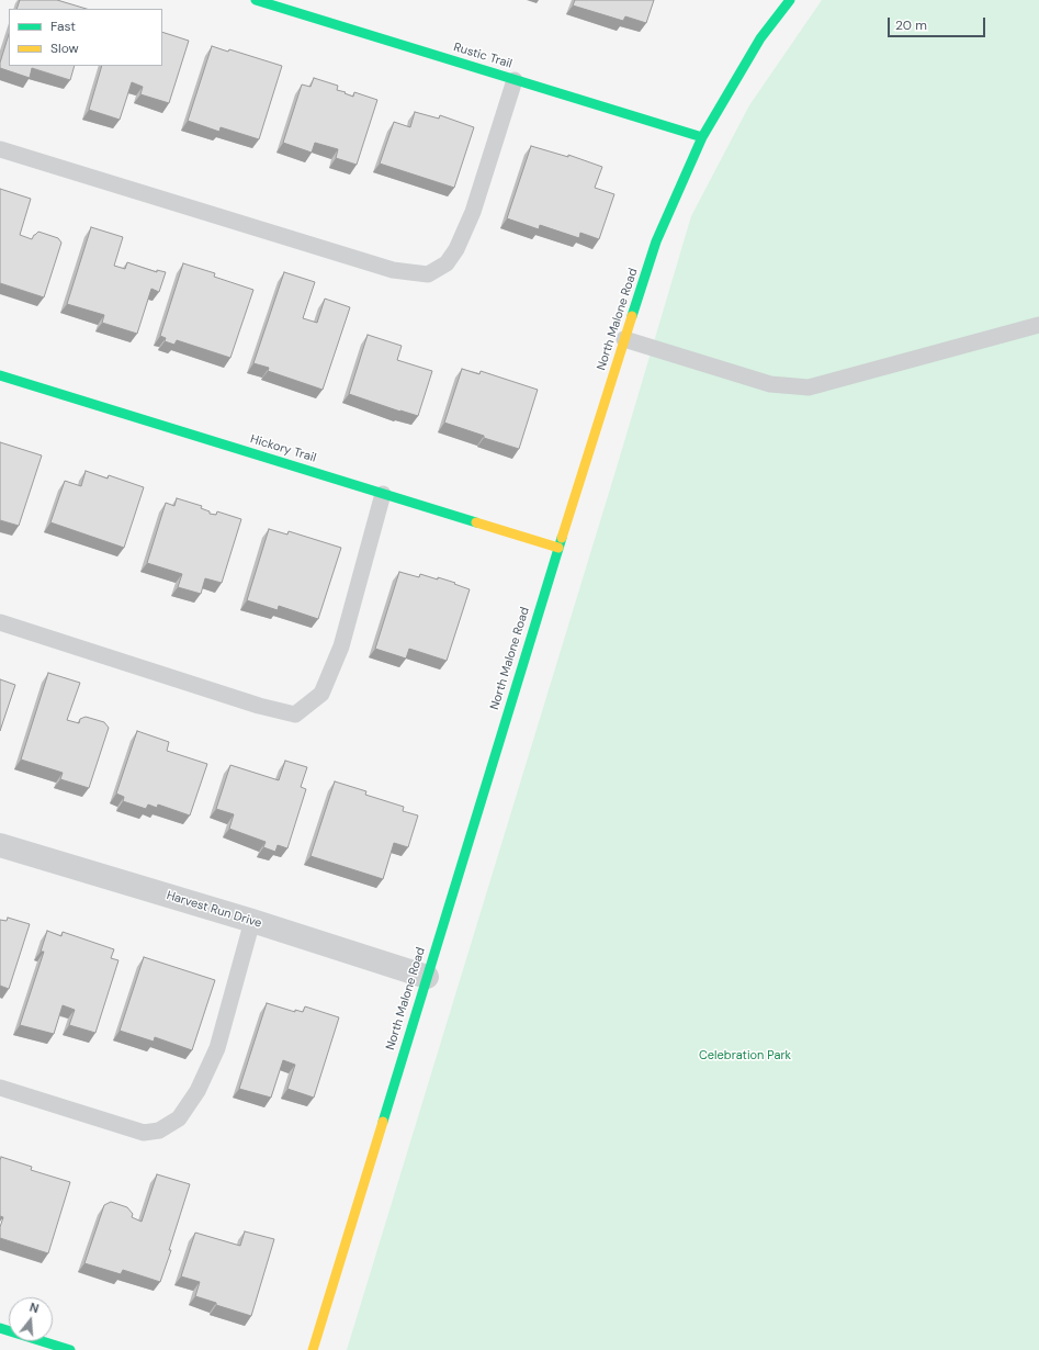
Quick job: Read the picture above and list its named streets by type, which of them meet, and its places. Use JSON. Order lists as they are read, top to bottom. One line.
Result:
{"streets":{"street":["Rustic Trail","North Malone Road","Hickory Trail","Harvest Run Drive"]},"crossings":[["Rustic Trail","North Malone Road"],["North Malone Road","Hickory Trail"],["North Malone Road","Harvest Run Drive"]],"parks":["Celebration Park"],"legend":["Fast","Slow"],"scale_bar":"20 m","north":"top"}
